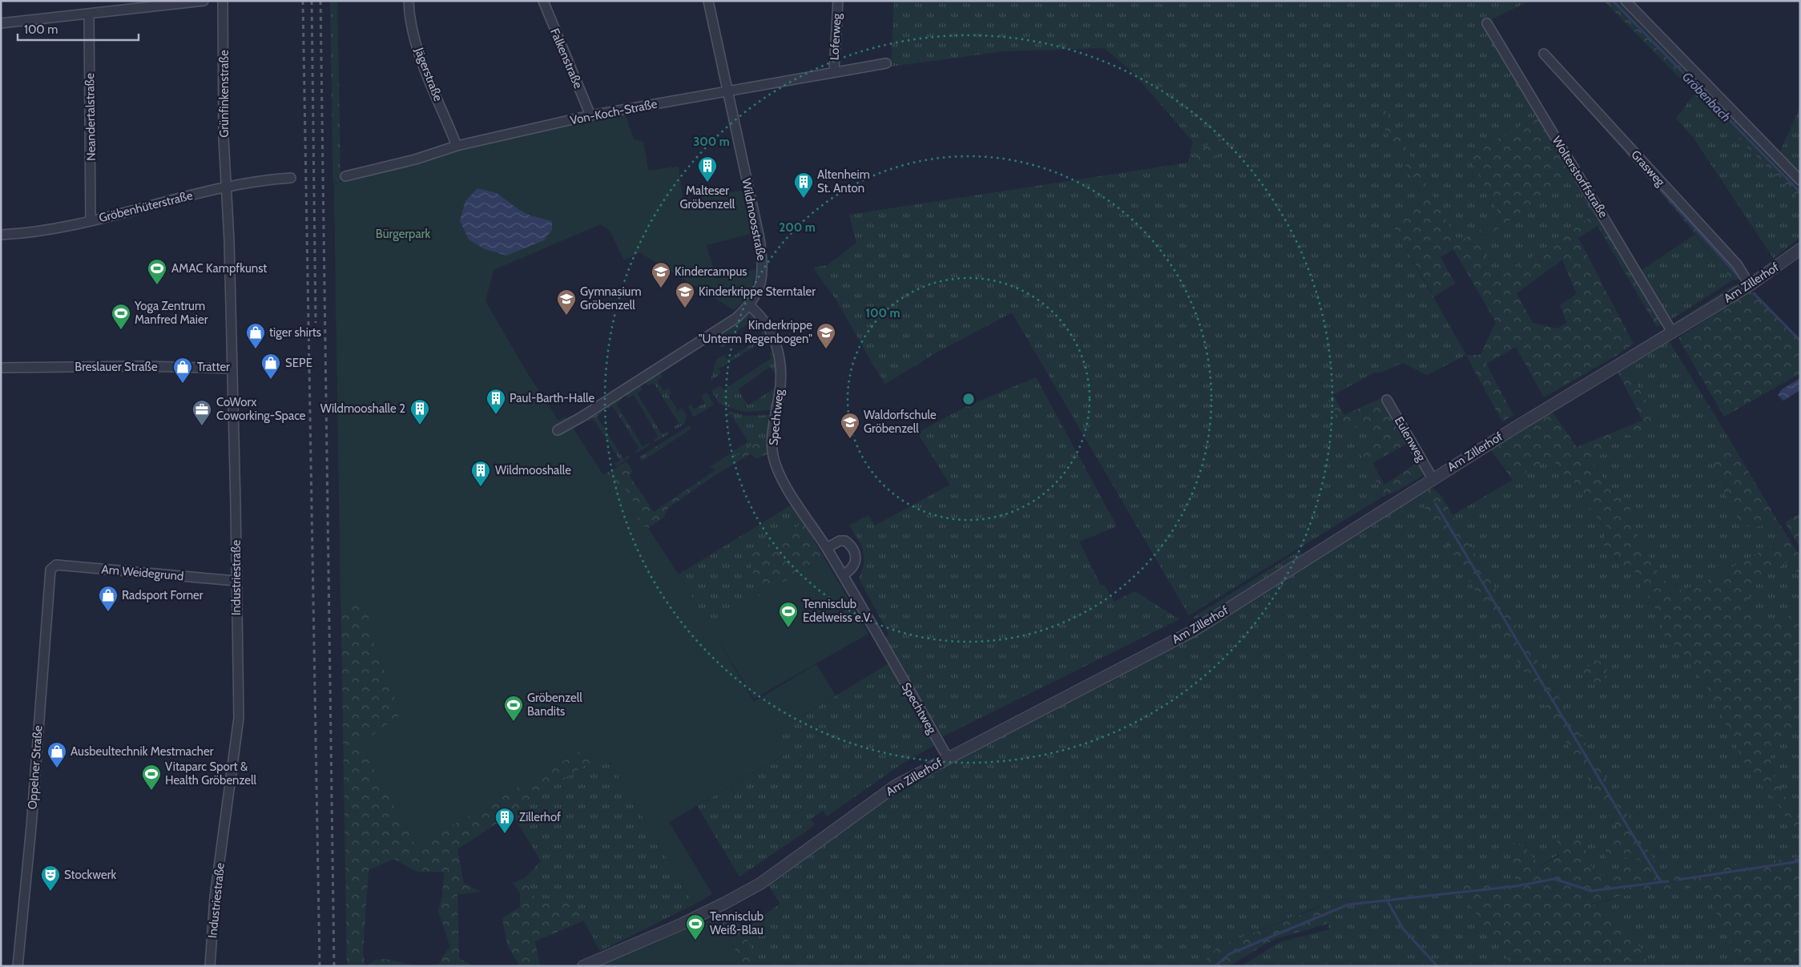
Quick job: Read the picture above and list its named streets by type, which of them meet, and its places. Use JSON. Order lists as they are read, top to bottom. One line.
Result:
{"streets":{"street":["Loferweg","Falkenstraße","Jägerstraße","Grünfinkenstraße","Von-Koch-Straße","Neandertalstraße","Grasweg","Wolterstorffstraße","Gröbenhüterstraße","Wildmoosstraße","Am Zillerhof","Breslauer Straße","Spechtweg","Eulenweg","Am Weidegrund","Industriestraße","Oppelner Straße"]},"crossings":[["Loferweg","Von-Koch-Straße"],["Falkenstraße","Von-Koch-Straße"],["Jägerstraße","Von-Koch-Straße"],["Grünfinkenstraße","Gröbenhüterstraße"],["Grünfinkenstraße","Industriestraße"],["Von-Koch-Straße","Wildmoosstraße"],["Neandertalstraße","Gröbenhüterstraße"],["Grasweg","Am Zillerhof"],["Wolterstorffstraße","Am Zillerhof"],["Gröbenhüterstraße","Industriestraße"],["Wildmoosstraße","Spechtweg"],["Am Zillerhof","Spechtweg"],["Am Zillerhof","Eulenweg"],["Breslauer Straße","Industriestraße"],["Am Weidegrund","Industriestraße"],["Am Weidegrund","Oppelner Straße"]],"water":["Gröbenbach"],"parks":["Bürgerpark"],"places":{"building":["Malteser Gröbenzell","Altenheim St. Anton","Paul-Barth-Halle","Wildmooshalle 2","Wildmooshalle","Zillerhof"],"sports":["AMAC Kampfkunst","Yoga Zentrum Manfred Maier","Tennisclub Edelweiss e.V.","Gröbenzell Bandits","Vitaparc Sport & Health Gröbenzell","Tennisclub Weiß-Blau"],"school or university":["Kindercampus","Kinderkrippe Sterntaler","Gymnasium Gröbenzell","Kinderkrippe \"Unterm Regenbogen\"","Waldorfschule Gröbenzell"],"shop":["tiger shirts","SEPE","Tratter","Radsport Forner","Ausbeultechnik Mestmacher"],"office":["CoWorx Coworking-Space"],"theatre":["Stockwerk"]},"scale_bar":"100 m","rings":["300 m","200 m","100 m"]}
